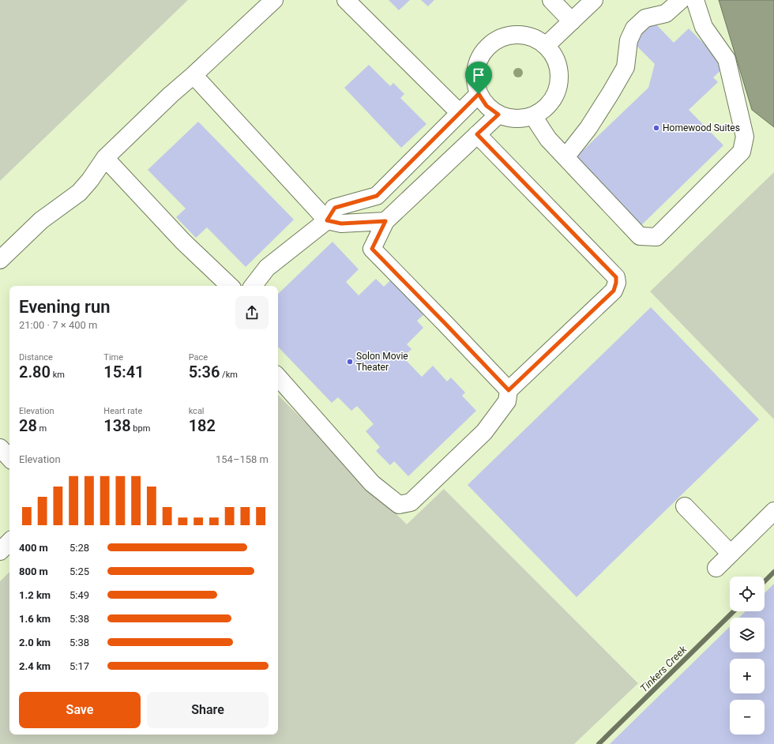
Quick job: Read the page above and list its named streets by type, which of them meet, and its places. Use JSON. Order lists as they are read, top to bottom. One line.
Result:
{"water":["Tinkers Creek"],"places":["Homewood Suites","Solon Movie Theater"],"page":{"heading":["Evening run","21:00 · 7 × 400 m"],"stats":[["Distance","2.80 km"],["Time","15:41"],["Pace","5:36 /km"],["Elevation","28 m"],["Heart rate","138 bpm"],["kcal","182"]],"chart":["Elevation","154–158 m"],"list":[{"name":"400 m","note":"5:28"},{"name":"800 m","note":"5:25"},{"name":"1.2 km","note":"5:49"},{"name":"1.6 km","note":"5:38"},{"name":"2.0 km","note":"5:38"},{"name":"2.4 km","note":"5:17"}],"map_buttons":["+","−"],"buttons":["Save","Share"]}}
